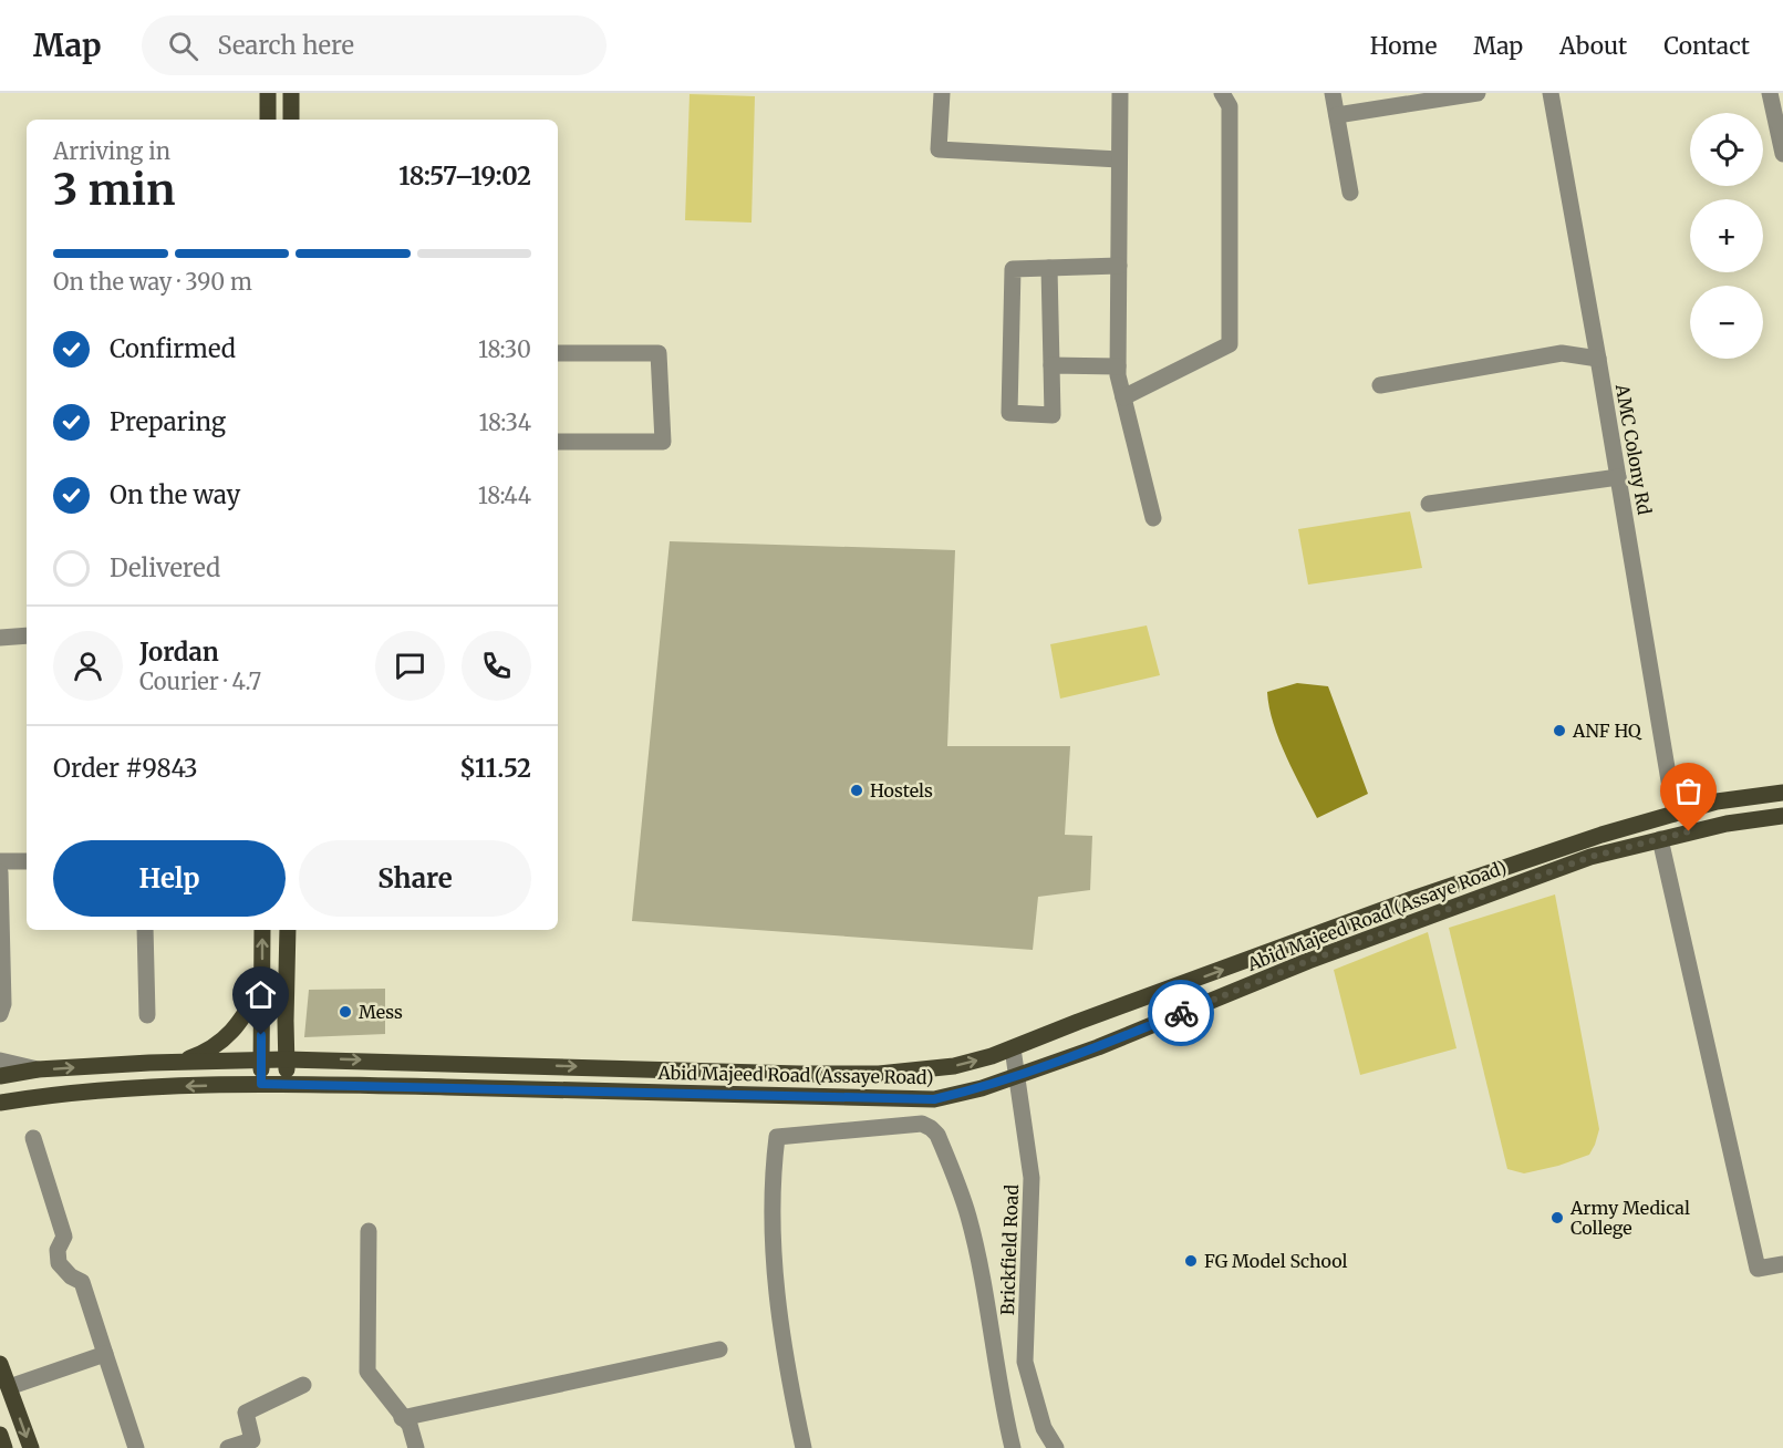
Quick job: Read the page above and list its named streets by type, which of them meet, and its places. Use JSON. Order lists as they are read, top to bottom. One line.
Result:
{"streets":{"main road":["Abid Majeed Road (Assaye Road)"],"street":["AMC Colony Rd","Brickfield Road"]},"crossings":[["AMC Colony Rd","Abid Majeed Road (Assaye Road)"],["Abid Majeed Road (Assaye Road)","Brickfield Road"]],"places":["ANF HQ","Hostels","Mess","Army Medical College","FG Model School"],"page":{"header":"Map","search":"Search here","nav":["Home","Map","About","Contact"],"map_buttons":["+","−"],"heading":["3 min","Arriving in","18:57–19:02"],"panel":["Jordan","Courier · 4.7","Order #9843","$11.52"],"bar":"On the way · 390 m","list":[["Confirmed","18:30"],["Preparing","18:34"],["On the way","18:44"],"Delivered"],"buttons":["Help","Share"]}}
